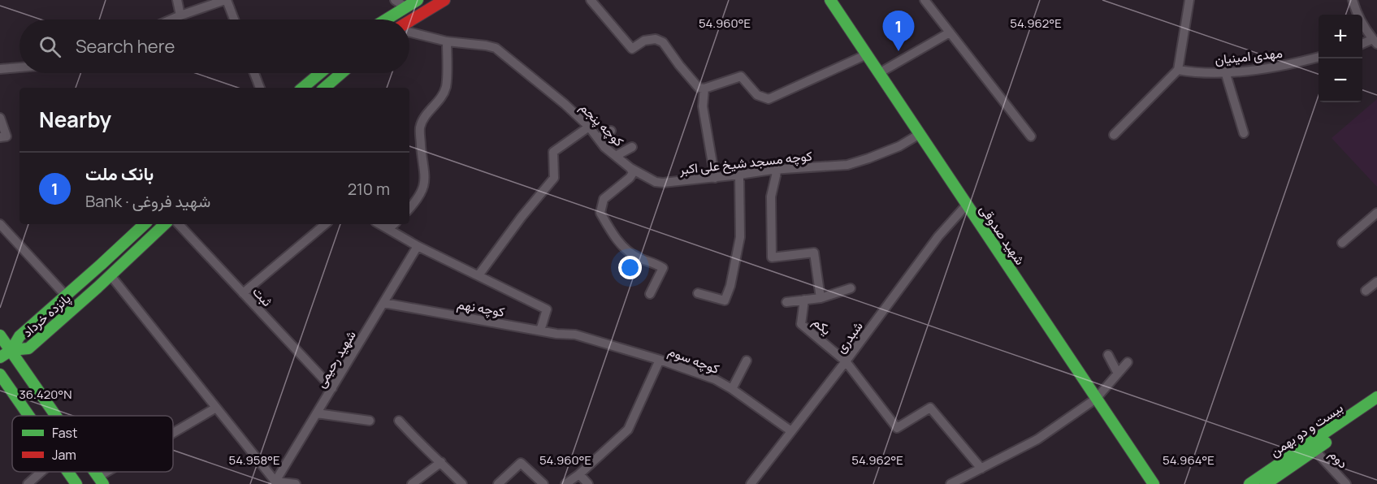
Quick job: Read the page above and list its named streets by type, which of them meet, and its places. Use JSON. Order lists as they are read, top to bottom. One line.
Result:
{"streets":{"main road":["شهید صدوقی","پانزده خرداد","بیست و دو بهمن"],"street":["مهدی امینیان","کوچه پنجم","کوچه مسجد شیخ علی اکبر","ثبت","کوچه نهم","یکم","شبدری","شهید رحیمی","کوچه سوم","دوم"]},"crossings":[["کوچه پنجم","کوچه مسجد شیخ علی اکبر"],["کوچه مسجد شیخ علی اکبر","شهید صدوقی"],["شهید صدوقی","شبدری"],["ثبت","شهید رحیمی"],["کوچه نهم","شهید رحیمی"],["کوچه نهم","کوچه سوم"],["یکم","شبدری"],["شبدری","کوچه سوم"],["بیست و دو بهمن","دوم"]],"legend":["Fast","Jam"],"page":{"pins":"1","map_buttons":["+","−"],"search":"Search here","heading":"Nearby","list":[{"mark":"1","name":"بانک ملت","note":"Bank · شهید فروغی","value":"210 m"}]},"coordinates":["54.962°E","54.960°E","36.420°N","54.958°E","54.964°E"]}
